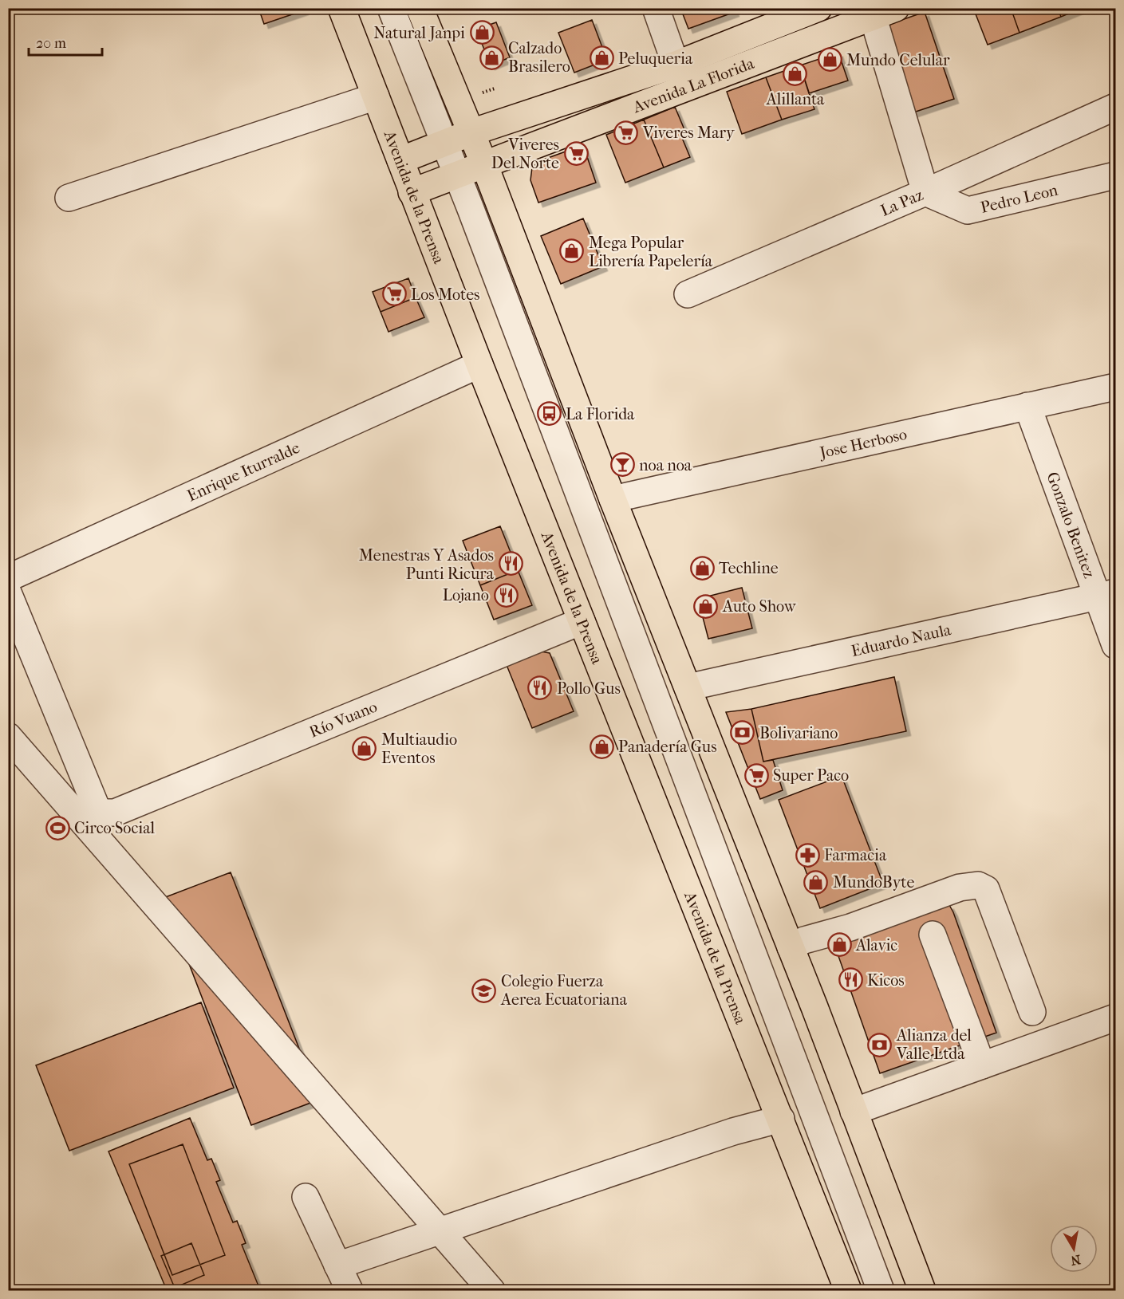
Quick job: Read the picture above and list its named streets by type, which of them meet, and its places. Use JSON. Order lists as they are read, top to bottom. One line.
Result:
{"streets":{"main road":["Avenida La Florida","Avenida de la Prensa"],"street":["Pedro Leon","La Paz","Jose Herboso","Enrique Iturralde","Gonzalo Benitez","Eduardo Naula","Río Vuano"]},"crossings":[["Avenida La Florida","Avenida de la Prensa"],["Avenida de la Prensa","Enrique Iturralde"],["Avenida de la Prensa","Río Vuano"],["Pedro Leon","La Paz"],["Jose Herboso","Gonzalo Benitez"],["Gonzalo Benitez","Eduardo Naula"]],"places":{"shop":["Natural Janpi","Calzado Brasilero","Peluqueria","Mundo Celular","Alillanta","Mega Popular Librería Papelería","Techline","Auto Show","Panadería Gus","Multiaudio Eventos","MundoByte","Alavic"],"supermarket":["Viveres Mary","Viveres Del Norte","Los Motes","Super Paco"],"bus stop":["La Florida"],"bar":["noa noa"],"restaurant":["Menestras Y Asados Punti Ricura","Lojano","Pollo Gus","Kicos"],"bank":["Bolivariano","Alianza del Valle Ltda"],"sports":["Circo Social"],"pharmacy":["Farmacia"],"school or university":["Colegio Fuerza Aerea Ecuatoriana"]},"scale_bar":"20 m","north":"bottom"}
